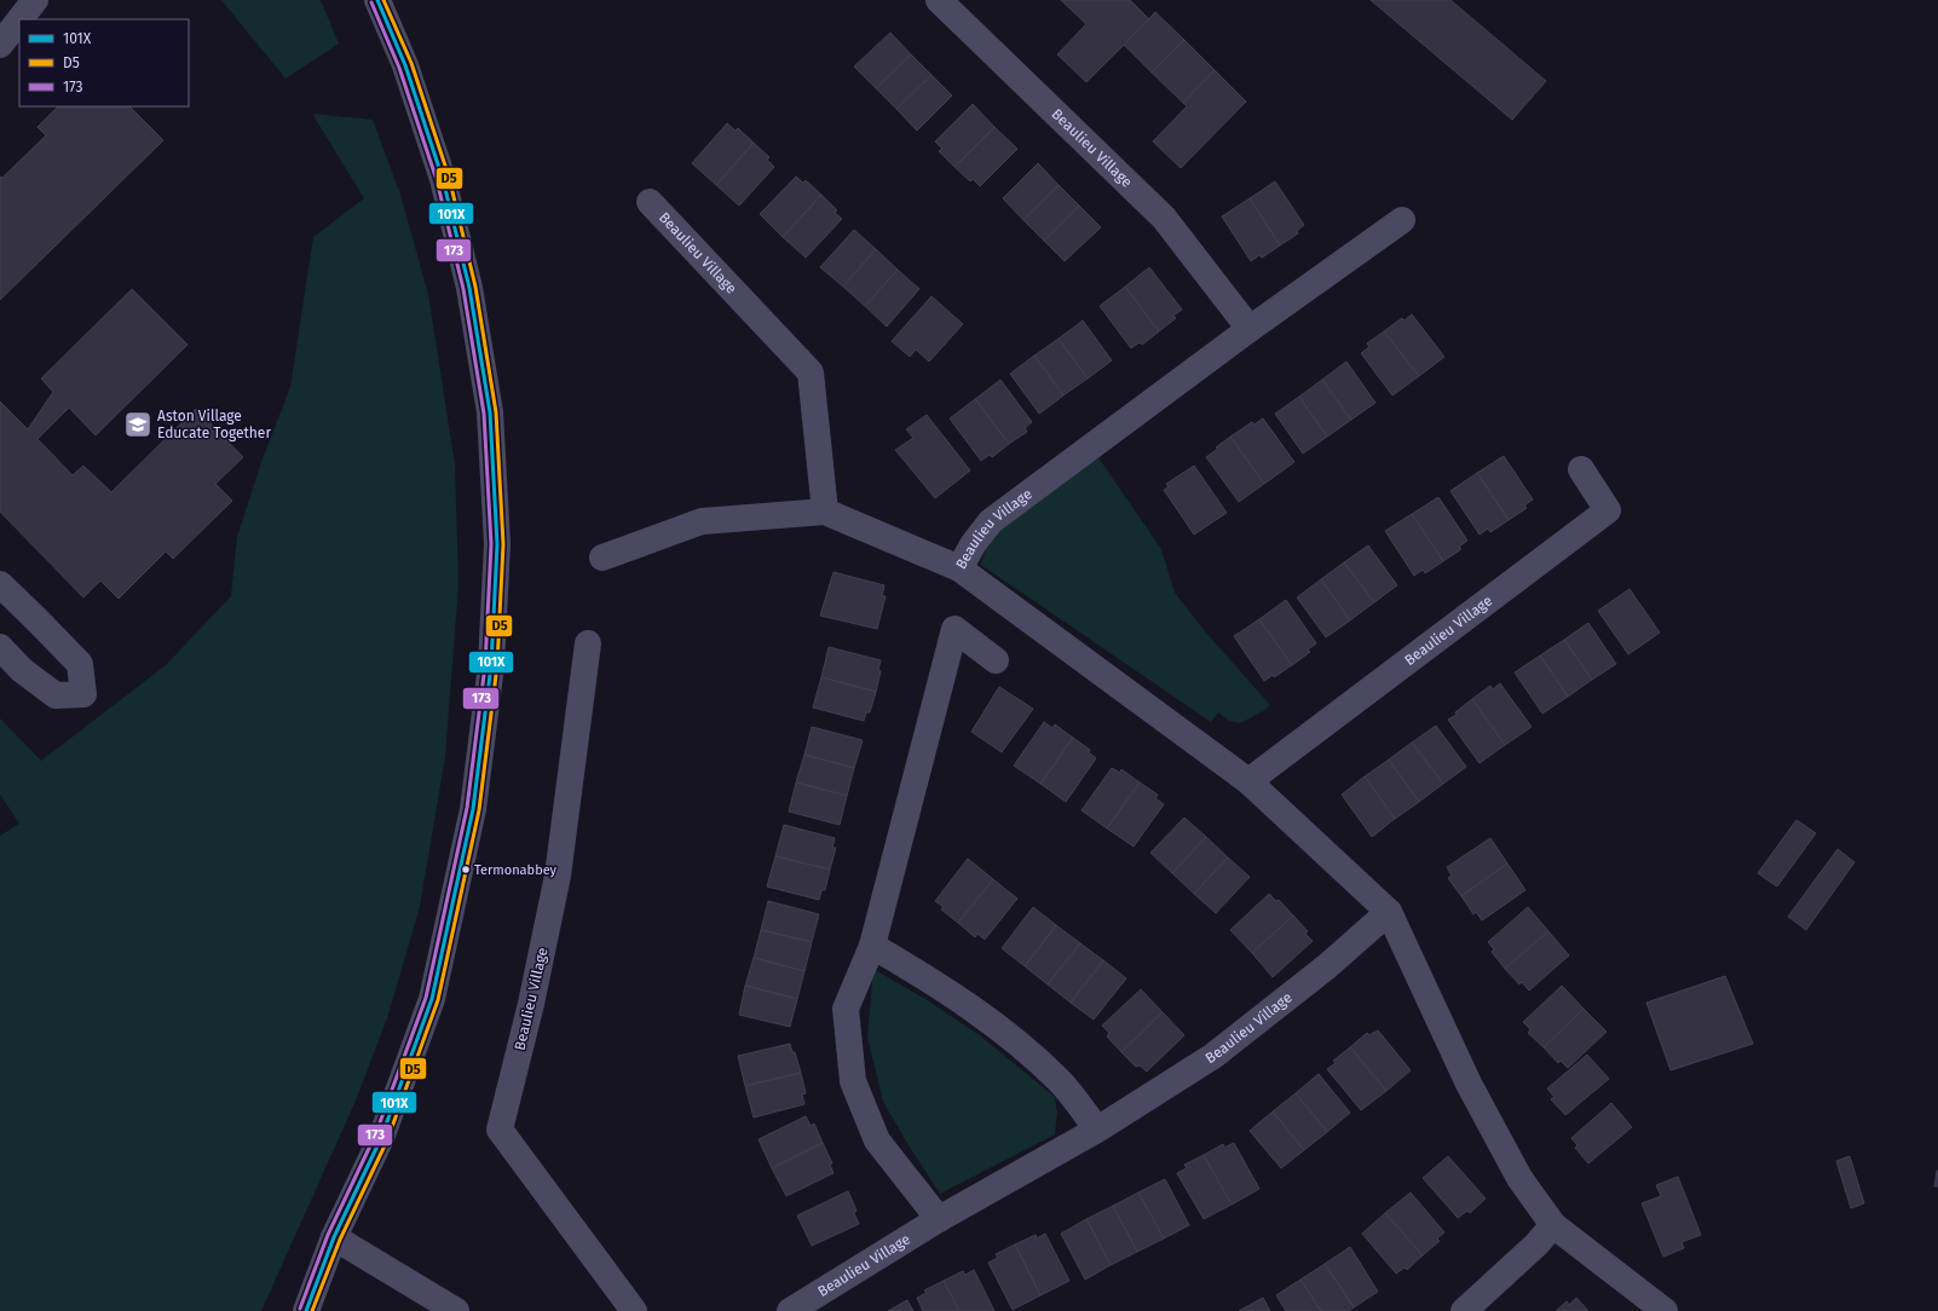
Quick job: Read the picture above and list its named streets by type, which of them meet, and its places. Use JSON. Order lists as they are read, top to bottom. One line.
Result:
{"streets":{"street":["Beaulieu Village"]},"places":{"school or university":["Aston Village Educate Together"],"other":["Termonabbey"]},"lines":["transit line 101X","transit line D5","transit line 173"],"legend":["101X","D5","173"]}
